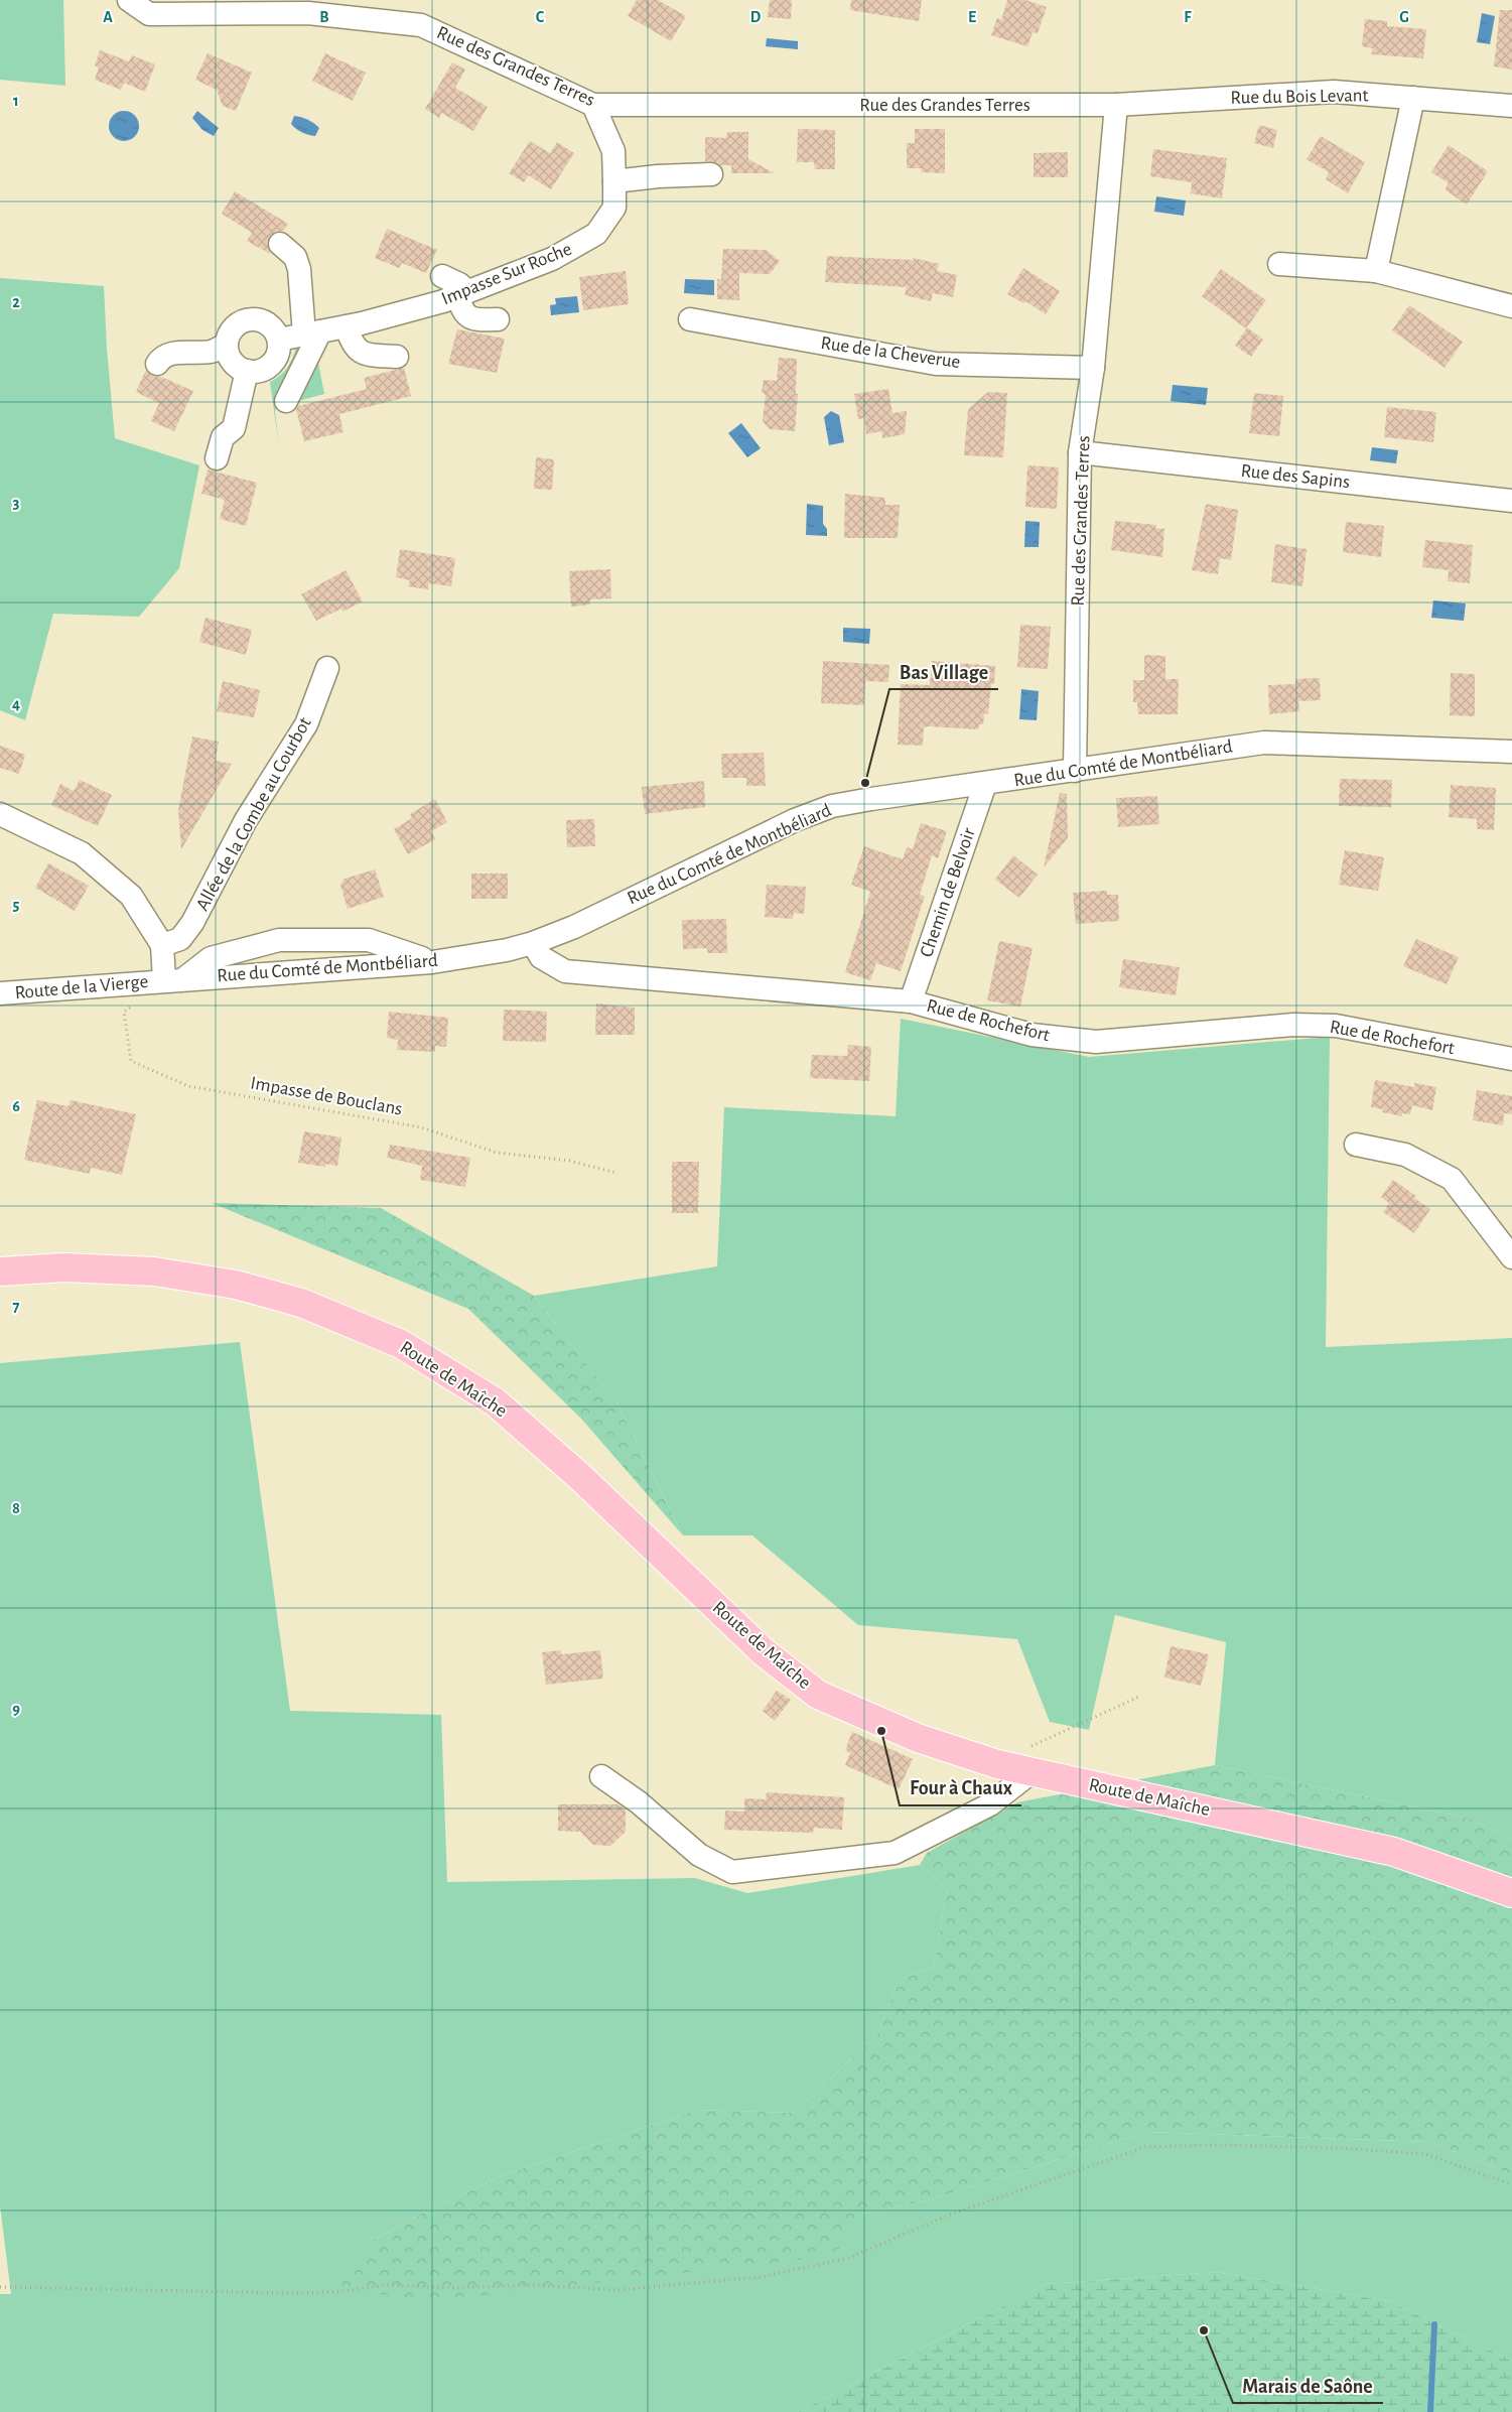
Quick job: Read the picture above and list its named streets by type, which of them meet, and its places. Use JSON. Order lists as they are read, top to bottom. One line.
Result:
{"streets":{"main road":["Route de Maîche"],"street":["Rue des Grandes Terres","Rue du Bois Levant","Impasse Sur Roche","Rue de la Cheverue","Rue des Sapins","Rue du Comté de Montbéliard","Allée de la Combe au Courbot","Chemin de Belvoir","Route de la Vierge","Rue de Rochefort"],"path":["Impasse de Bouclans"]},"crossings":[["Rue des Grandes Terres","Rue du Bois Levant"],["Rue des Grandes Terres","Impasse Sur Roche"],["Rue des Grandes Terres","Rue de la Cheverue"],["Rue des Grandes Terres","Rue des Sapins"],["Rue des Grandes Terres","Rue du Comté de Montbéliard"],["Rue du Comté de Montbéliard","Chemin de Belvoir"],["Rue du Comté de Montbéliard","Route de la Vierge"],["Rue du Comté de Montbéliard","Rue de Rochefort"],["Chemin de Belvoir","Rue de Rochefort"]],"places":["Bas Village","Four à Chaux","Marais de Saône"],"grid":{"columns":["A","B","C","D","E","F","G"],"rows":["1","2","3","4","5","6","7","8","9"]}}
